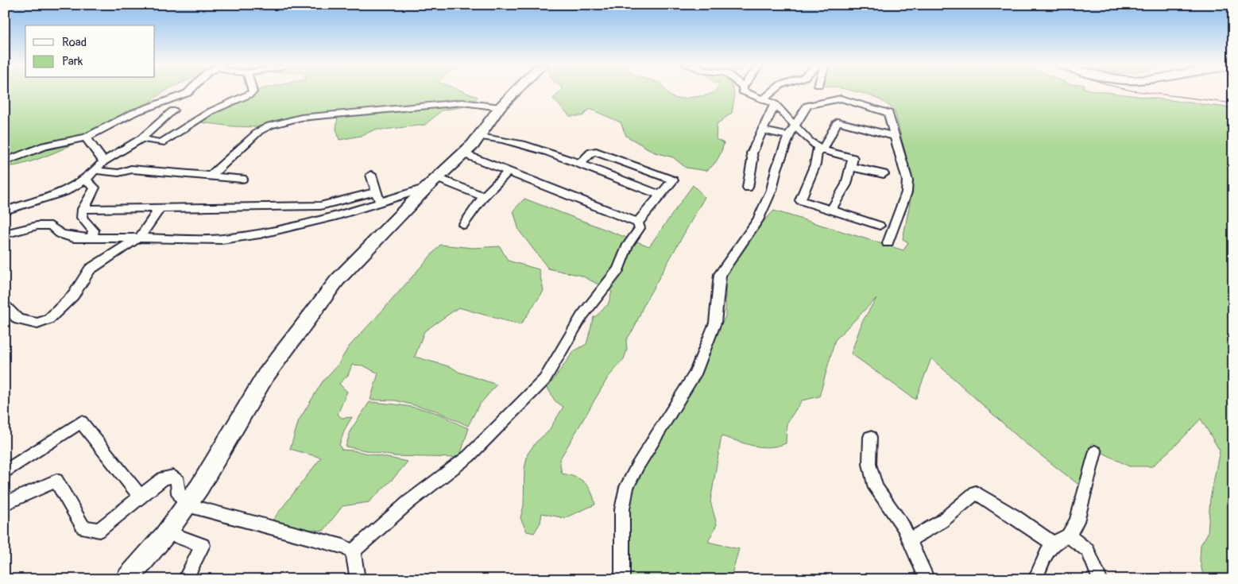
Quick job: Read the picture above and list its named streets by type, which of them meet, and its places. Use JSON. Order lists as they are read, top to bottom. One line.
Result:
{"legend":["Road","Park"]}
